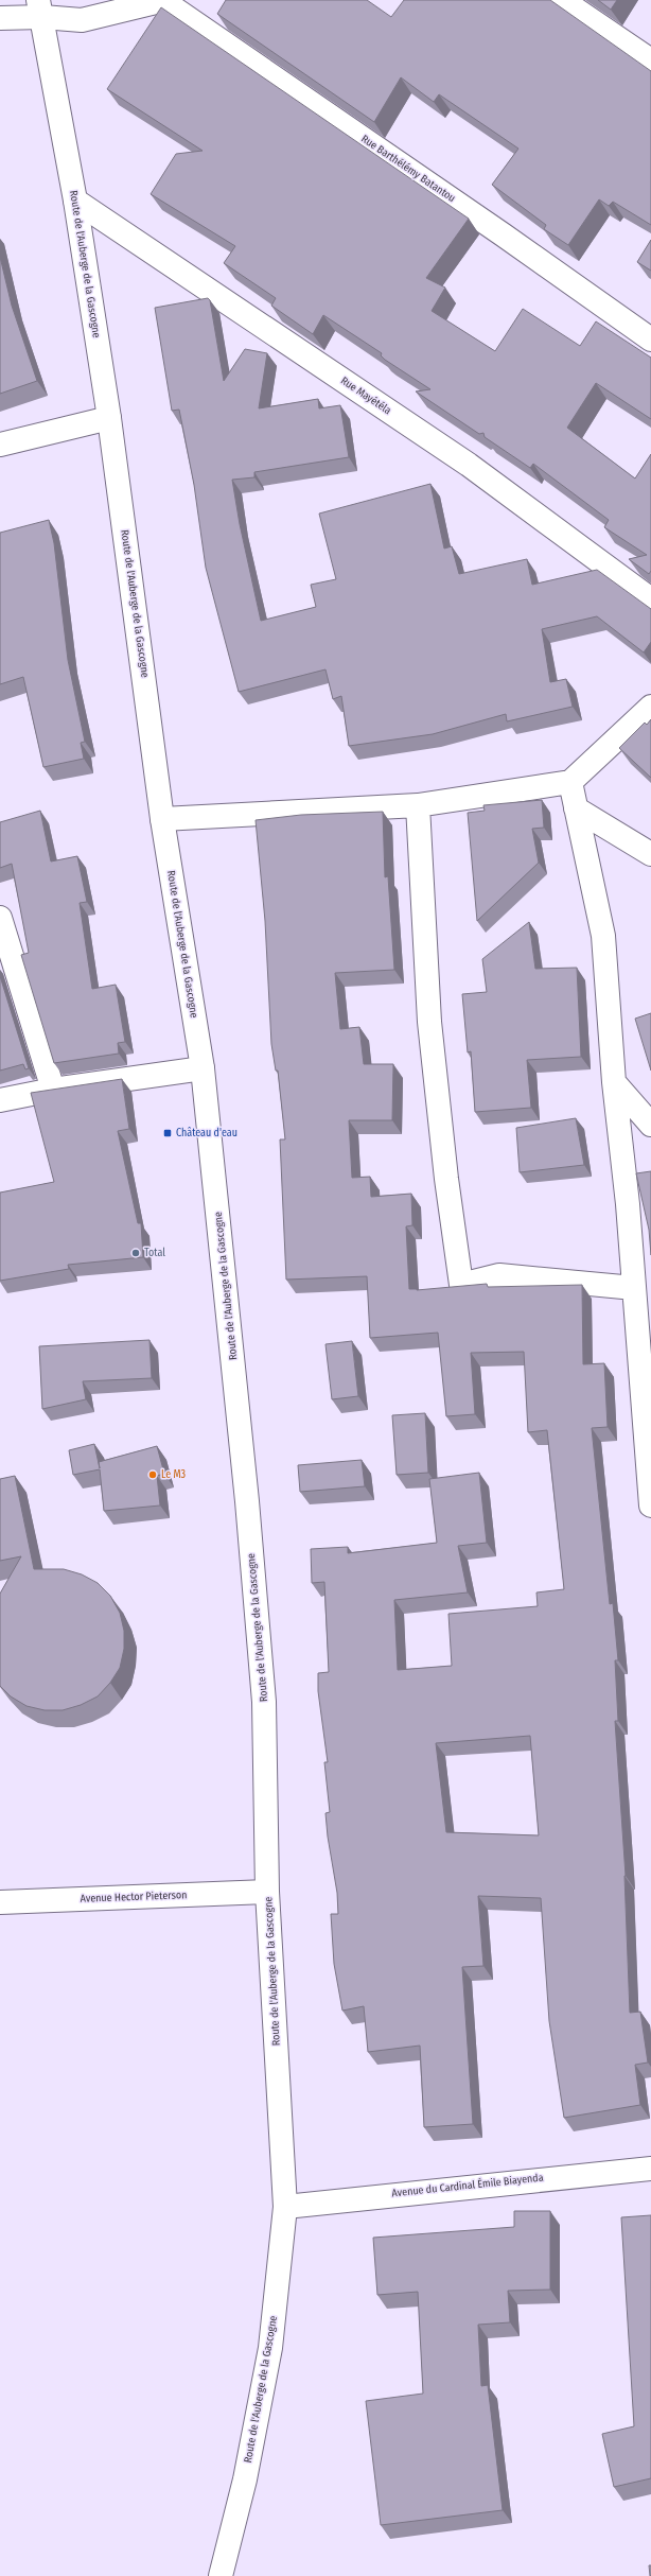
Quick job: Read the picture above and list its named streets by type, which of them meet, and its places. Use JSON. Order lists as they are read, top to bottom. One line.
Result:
{"streets":{"street":["Rue Barthélémy Batantou","Route de l'Auberge de la Gascogne","Rue Mayétéla","Avenue Hector Pieterson","Avenue du Cardinal Émile Biayenda"]},"crossings":[["Route de l'Auberge de la Gascogne","Rue Mayétéla"],["Route de l'Auberge de la Gascogne","Avenue Hector Pieterson"],["Route de l'Auberge de la Gascogne","Avenue du Cardinal Émile Biayenda"]],"places":{"transit":["Château d'eau"],"other":["Total","Le M3"]}}
